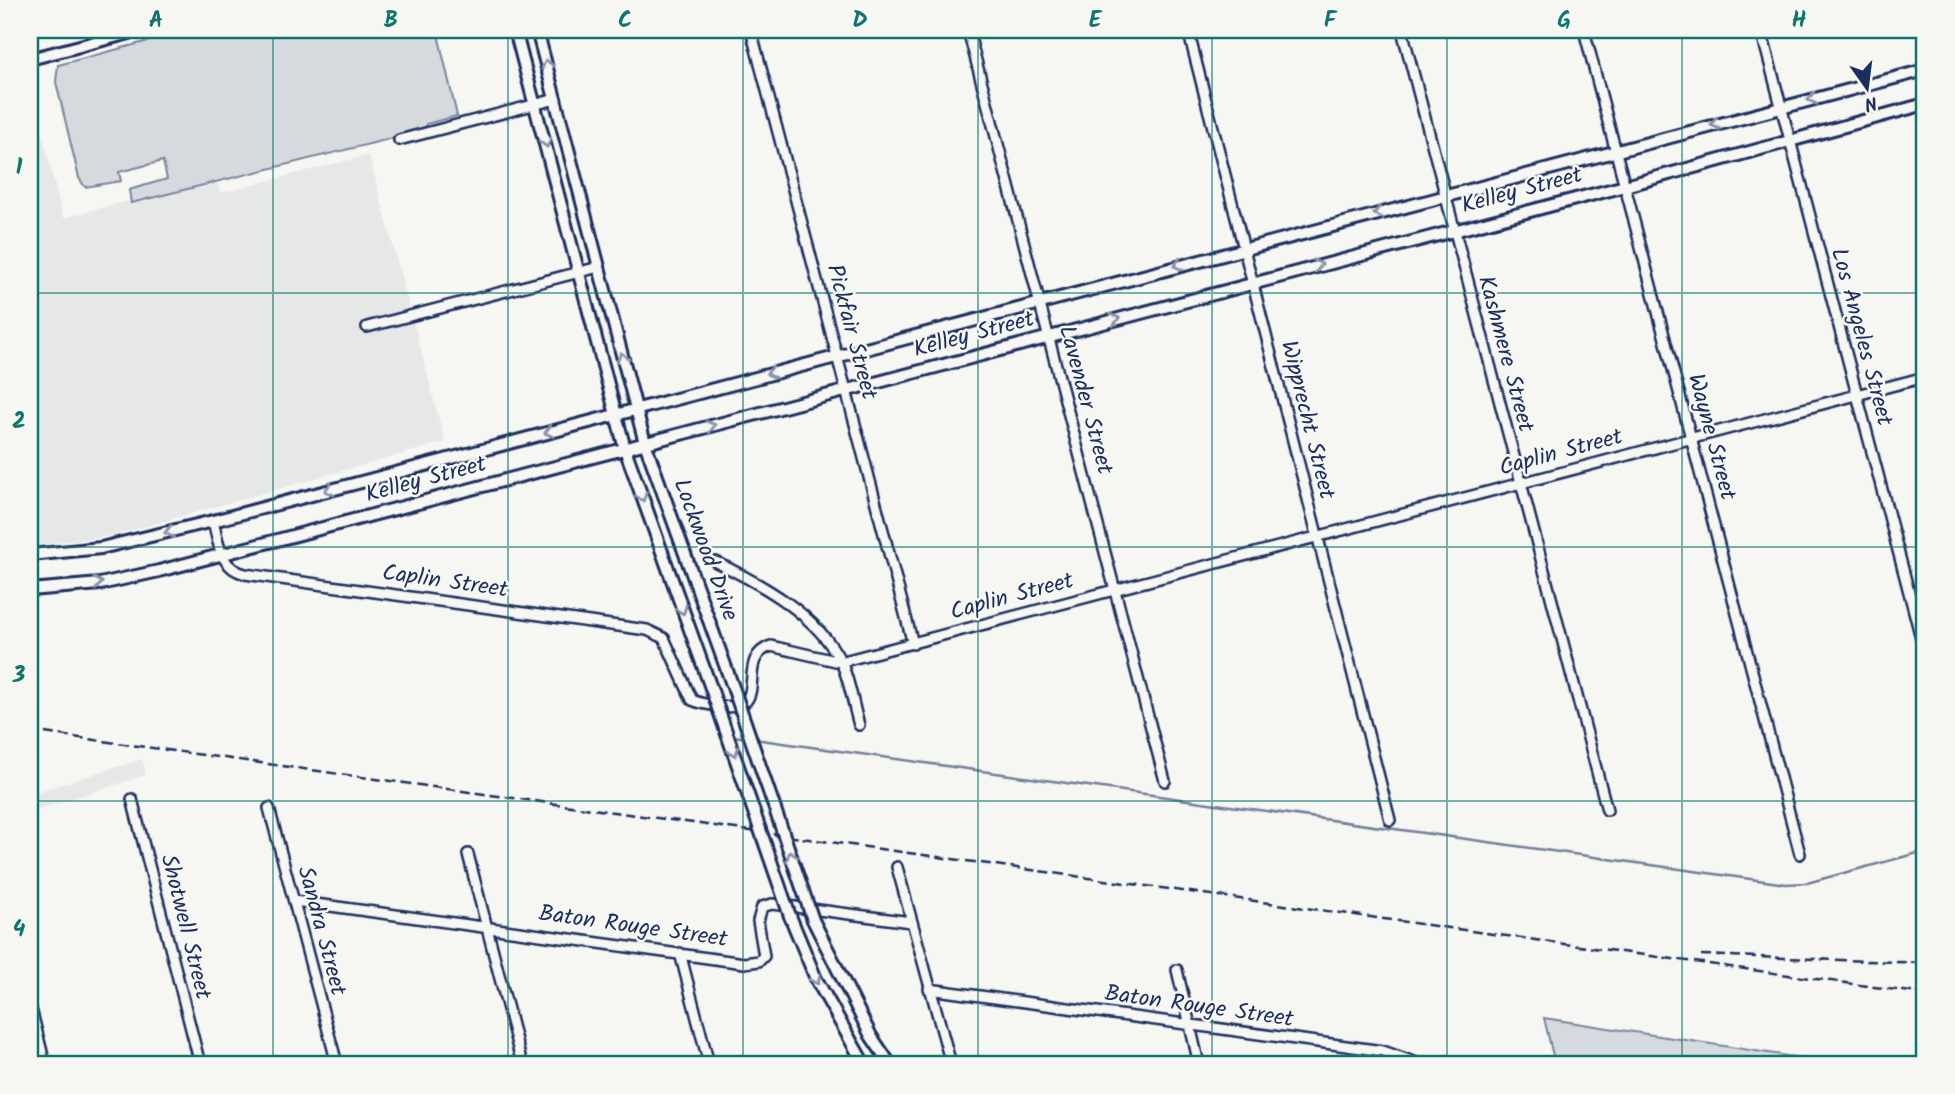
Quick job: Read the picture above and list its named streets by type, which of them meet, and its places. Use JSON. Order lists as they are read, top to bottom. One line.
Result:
{"streets":{"main road":["Kelley Street","Lockwood Drive"],"street":["Pickfair Street","Los Angeles Street","Kashmere Street","Lavender Street","Wipprecht Street","Wayne Street","Caplin Street","Shotwell Street","Baton Rouge Street","Sandra Street"]},"crossings":[["Kelley Street","Pickfair Street"],["Kelley Street","Los Angeles Street"],["Kelley Street","Kashmere Street"],["Kelley Street","Lavender Street"],["Kelley Street","Wipprecht Street"],["Kelley Street","Wayne Street"],["Kelley Street","Caplin Street"],["Kelley Street","Lockwood Drive"],["Pickfair Street","Caplin Street"],["Los Angeles Street","Caplin Street"],["Kashmere Street","Caplin Street"],["Lavender Street","Caplin Street"],["Wipprecht Street","Caplin Street"],["Wayne Street","Caplin Street"],["Caplin Street","Lockwood Drive"],["Baton Rouge Street","Sandra Street"]],"north":"bottom","grid":{"columns":["A","B","C","D","E","F","G","H"],"rows":["1","2","3","4"]}}
